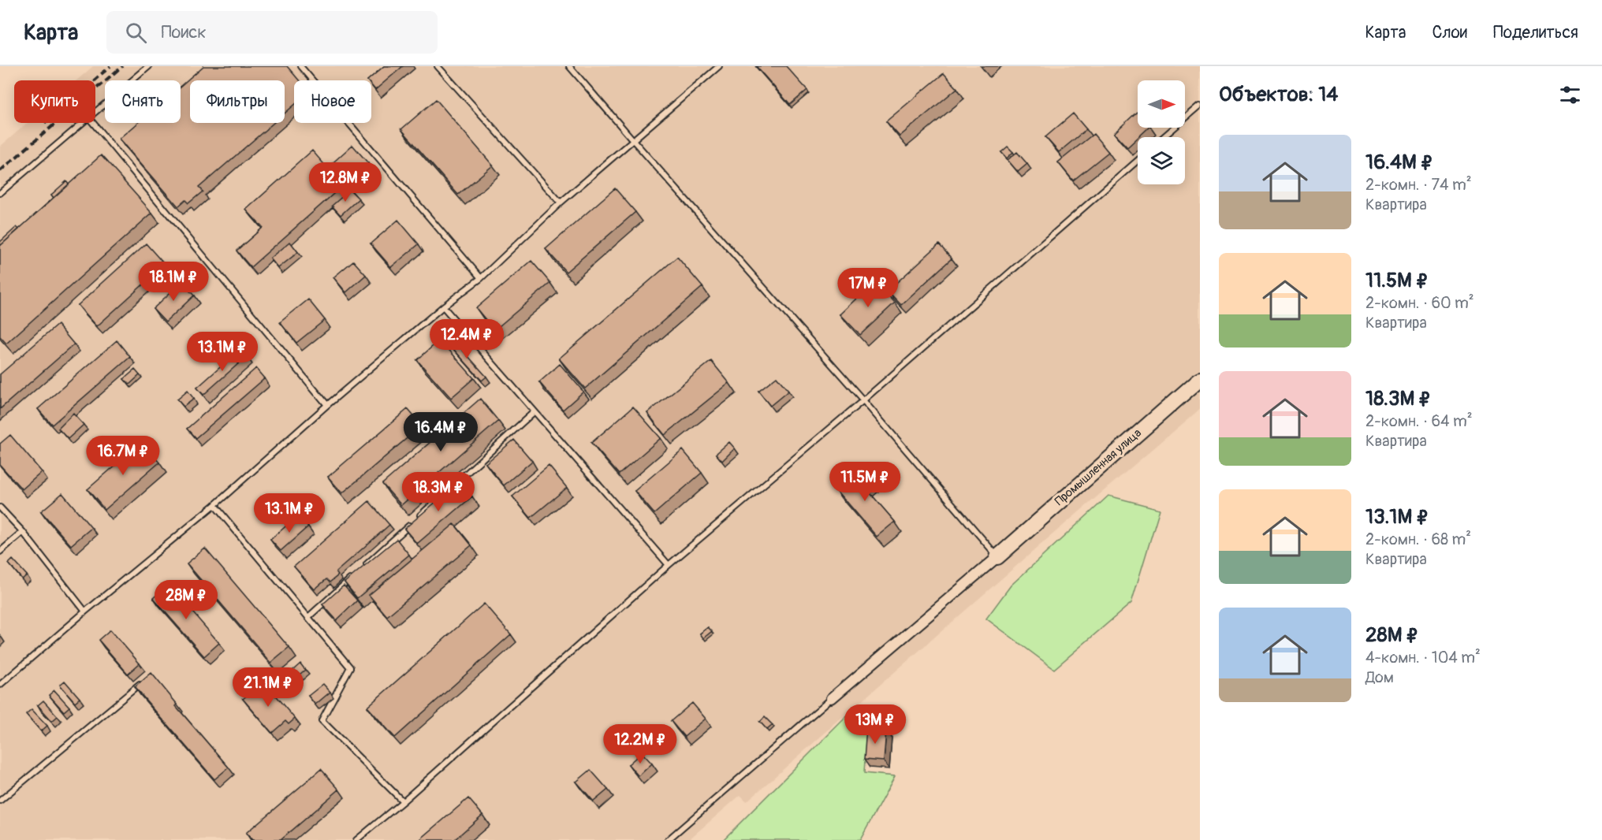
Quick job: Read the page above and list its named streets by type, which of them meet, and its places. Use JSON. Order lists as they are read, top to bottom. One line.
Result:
{"streets":{"street":["Промышленная улица"]},"north":"right","page":{"header":"Карта","search":"Поиск","nav":["Карта","Слои","Поделиться"],"heading":"Объектов: 14","chip":["Купить","Снять","Фильтры","Новое"],"list":[{"name":"16.4M ₽","note":"2-комн. · 74 m² · Квартира"},{"name":"11.5M ₽","note":"2-комн. · 60 m² · Квартира"},{"name":"18.3M ₽","note":"2-комн. · 64 m² · Квартира"},{"name":"13.1M ₽","note":"2-комн. · 68 m² · Квартира"},{"name":"28M ₽","note":"4-комн. · 104 m² · Дом"}],"price":["12.8M ₽","18.1M ₽","17M ₽","12.4M ₽","13.1M ₽","16.4M ₽","16.7M ₽","11.5M ₽","18.3M ₽","13.1M ₽","28M ₽","21.1M ₽","13M ₽","12.2M ₽"]}}
